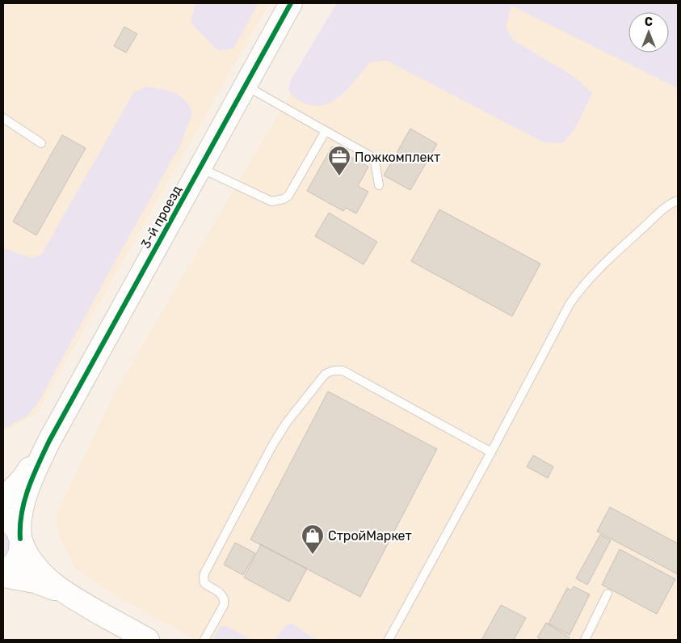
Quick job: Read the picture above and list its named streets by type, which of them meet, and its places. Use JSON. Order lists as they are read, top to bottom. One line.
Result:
{"streets":{"street":["3-й проезд"]},"places":{"office":["Пожкомплект"],"shop":["СтройМаркет"]},"north":"top"}
